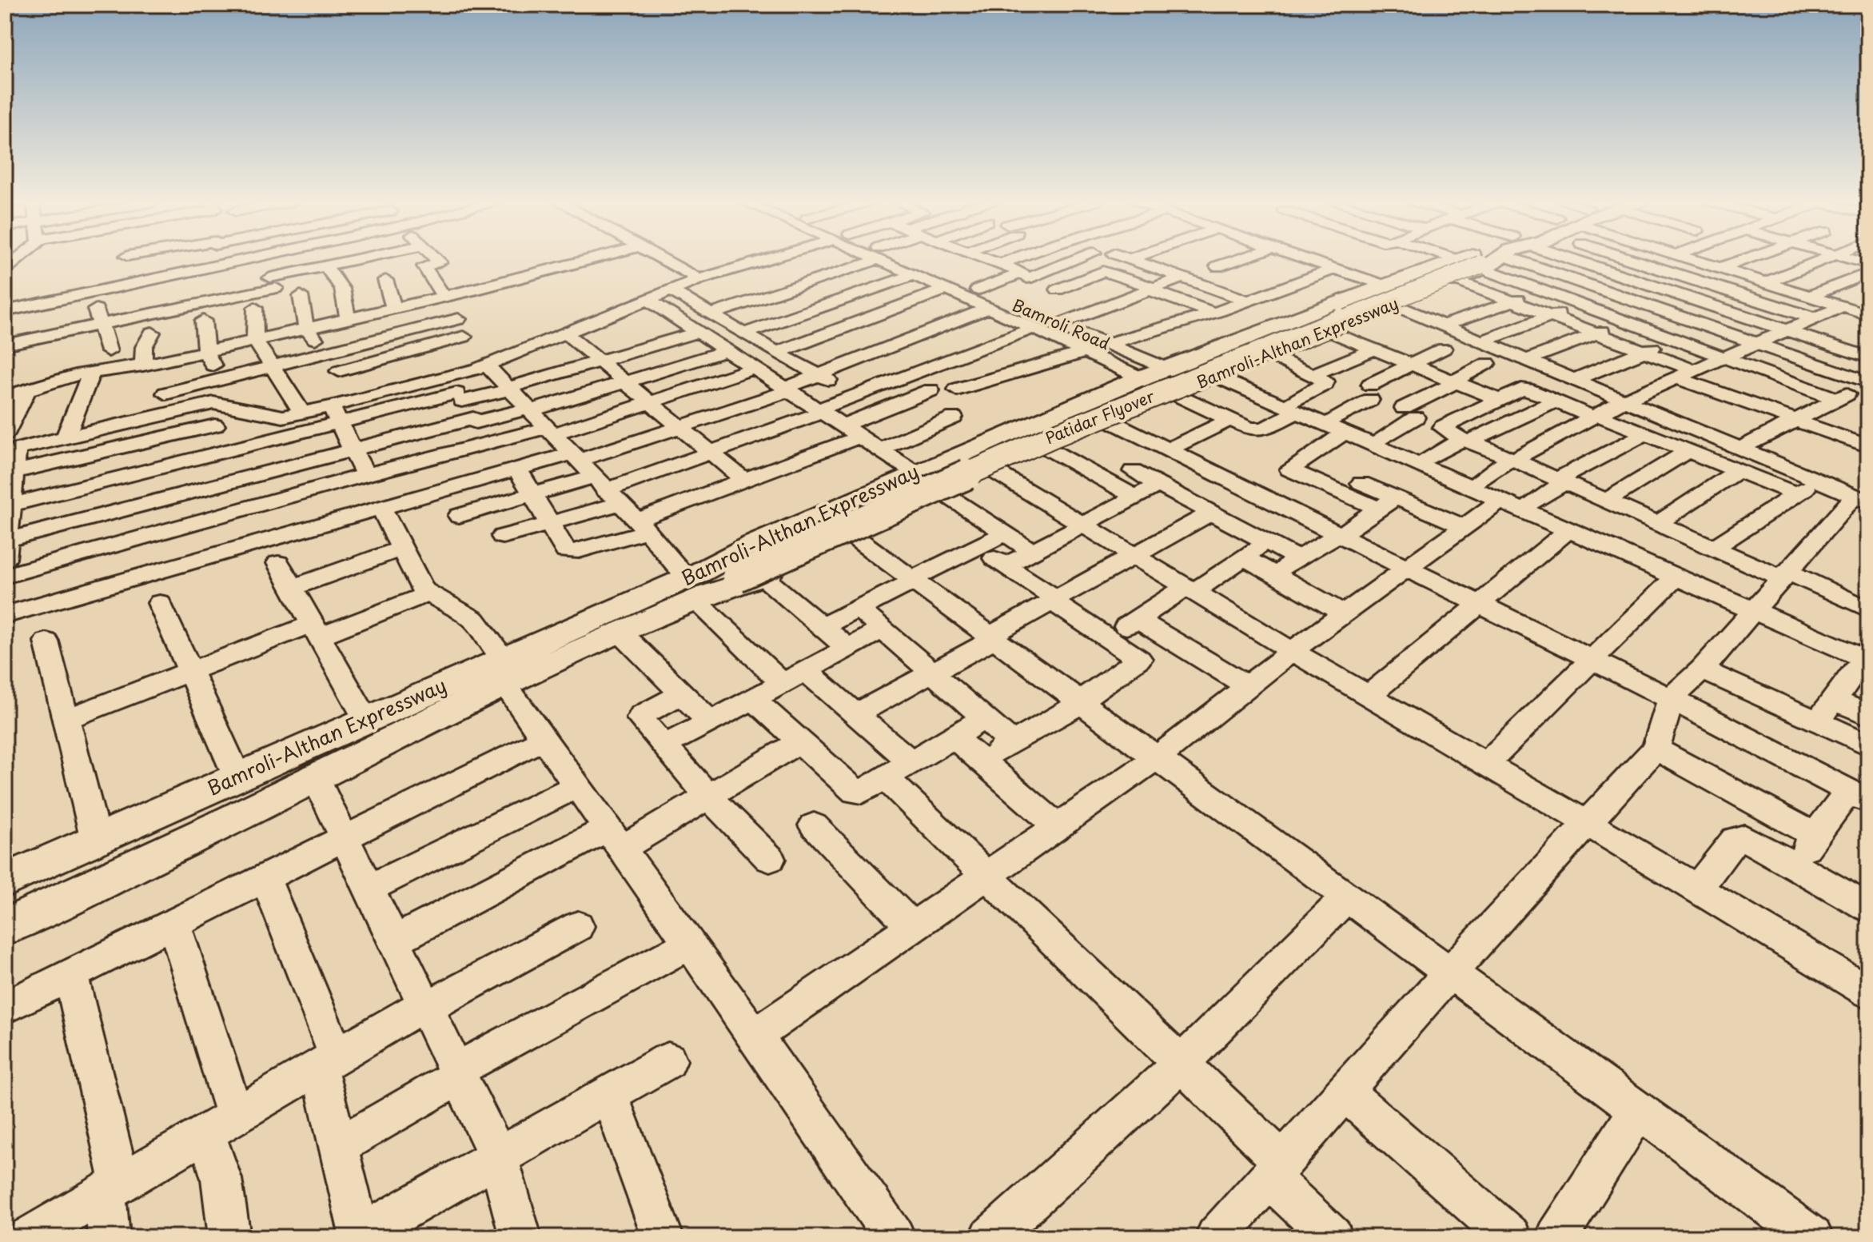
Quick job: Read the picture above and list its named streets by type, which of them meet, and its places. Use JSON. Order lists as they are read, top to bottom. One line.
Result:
{"streets":{"main road":["Bamroli-Althan Expressway","Patidar Flyover"],"street":["Bamroli Road"]},"crossings":[["Bamroli Road","Bamroli-Althan Expressway"],["Bamroli-Althan Expressway","Patidar Flyover"]]}
